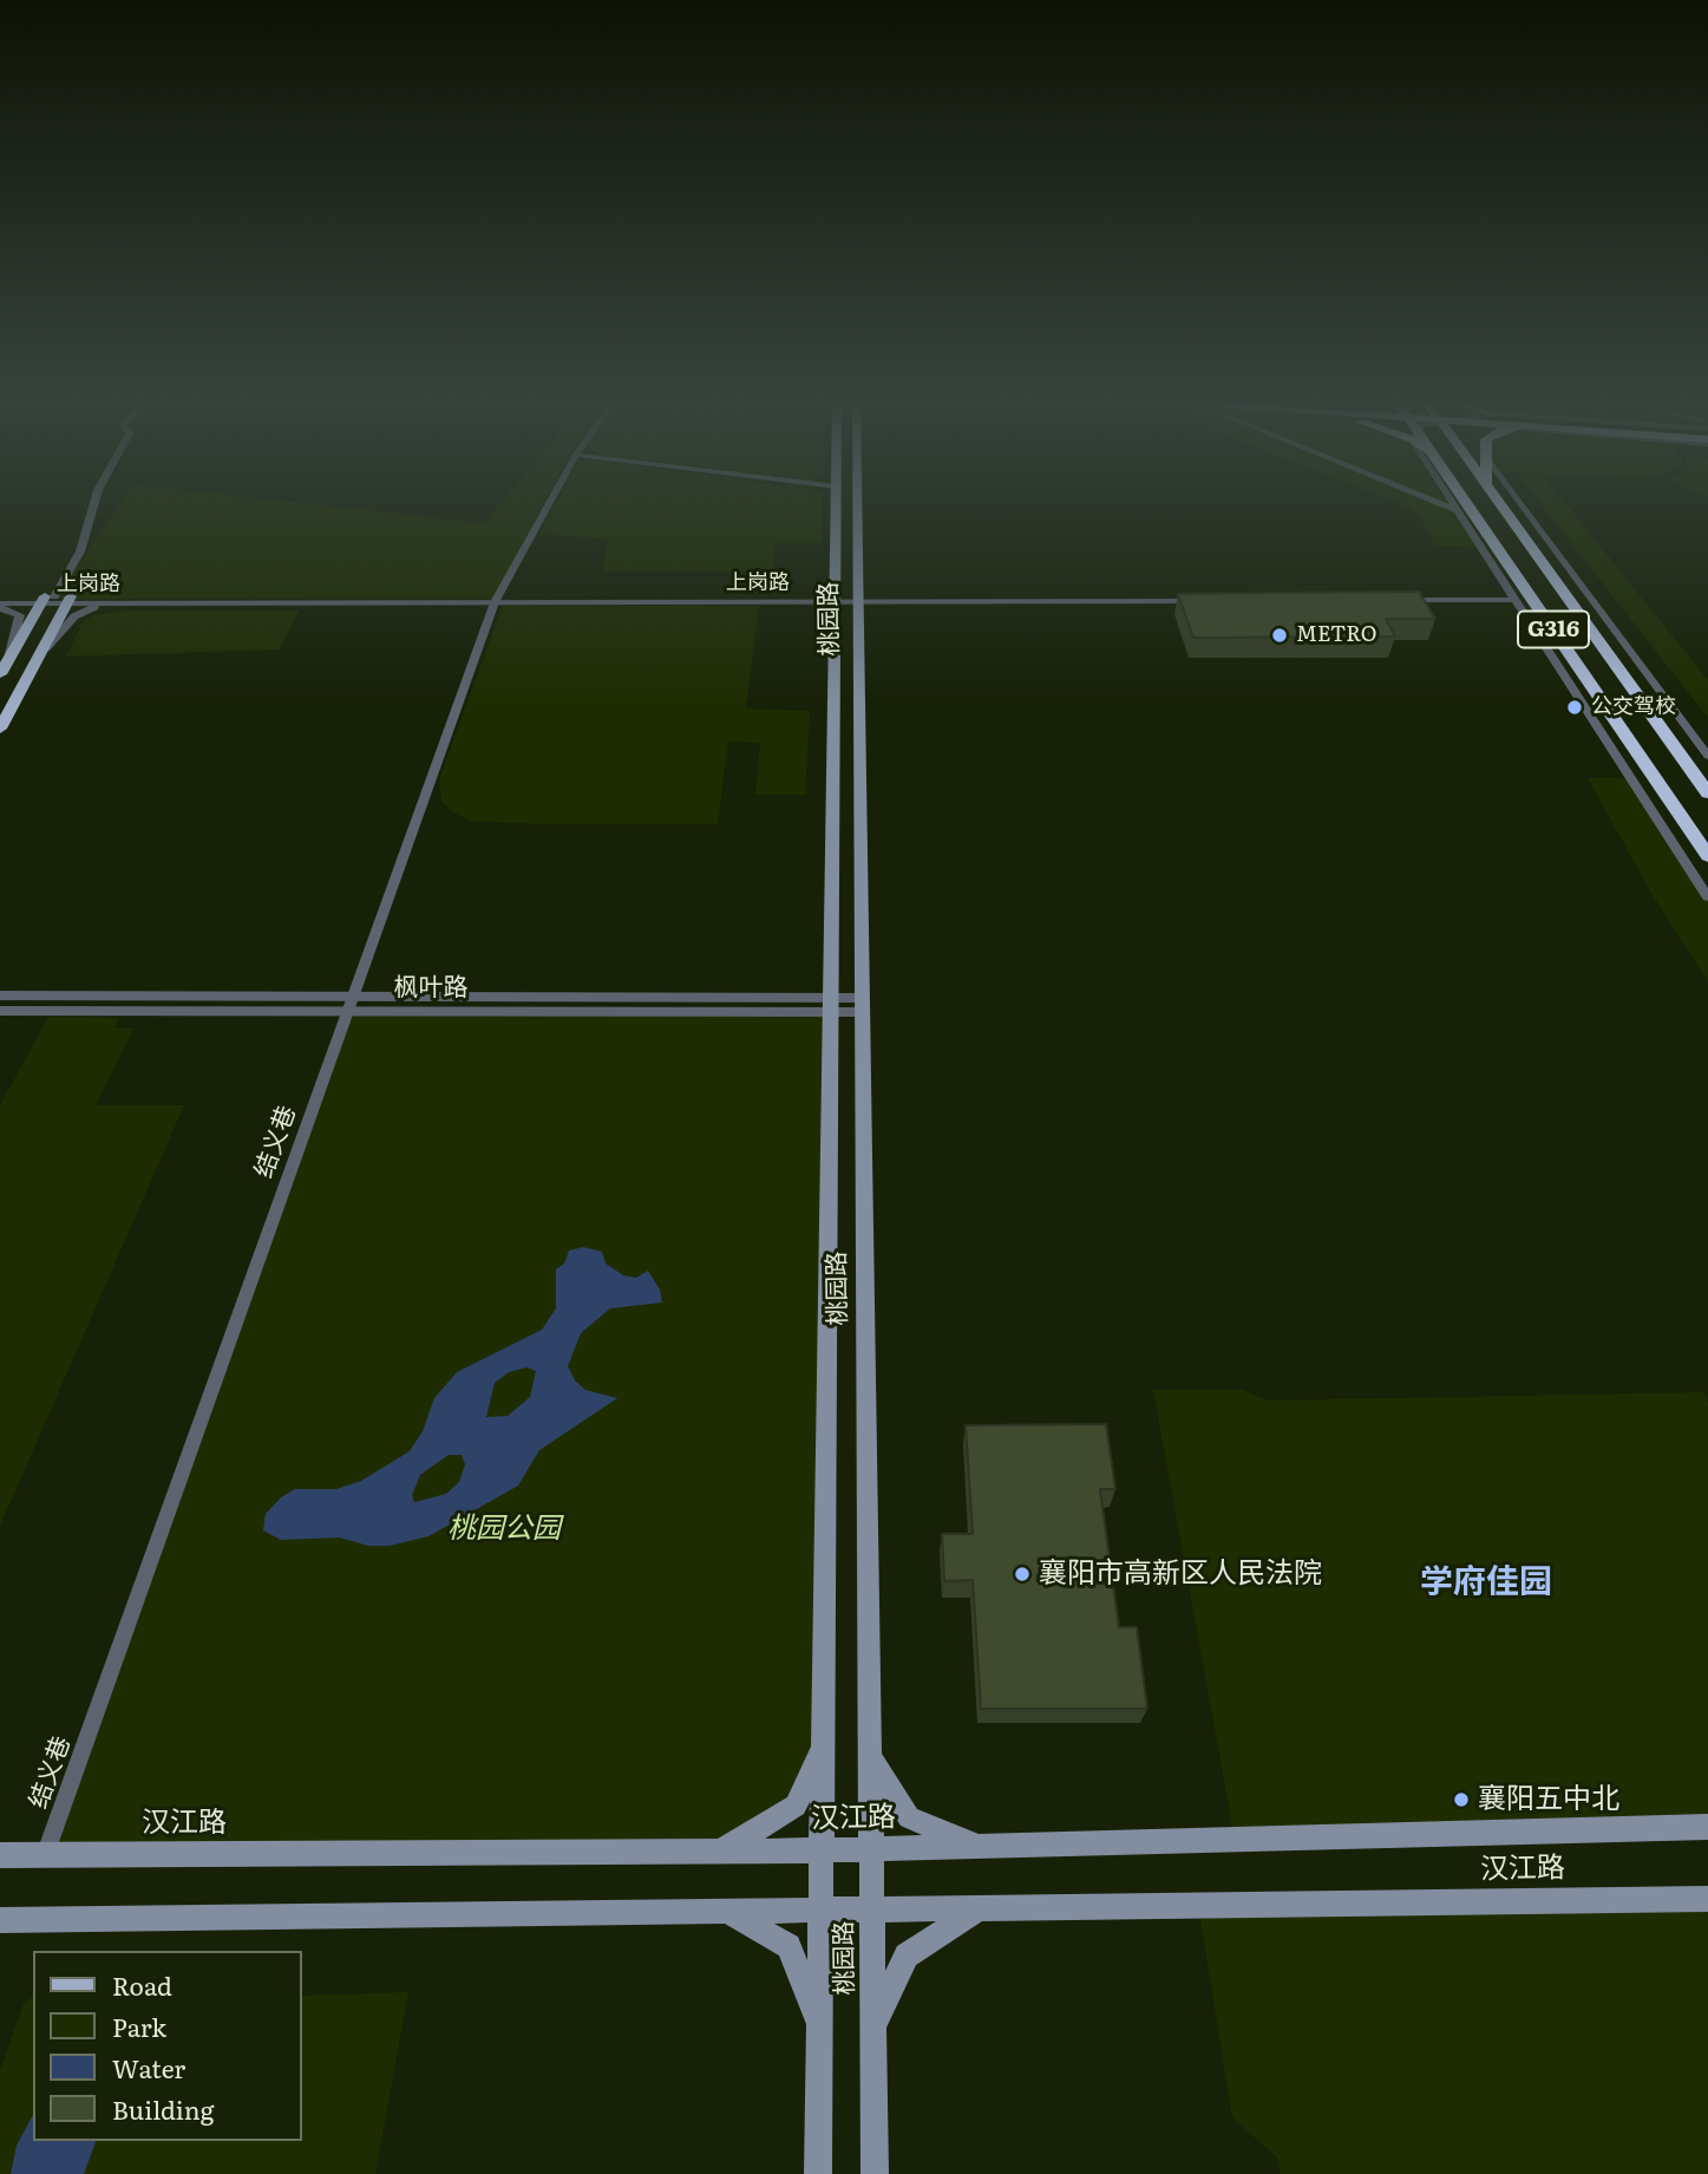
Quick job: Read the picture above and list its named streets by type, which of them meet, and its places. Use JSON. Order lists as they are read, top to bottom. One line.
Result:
{"streets":{"highway":["G316"],"main road":["桃园路","汉江路"],"street":["上岗路","枫叶路","结义巷"]},"crossings":[["上岗路","桃园路"],["上岗路","结义巷"],["桃园路","枫叶路"],["桃园路","汉江路"],["枫叶路","结义巷"],["结义巷","汉江路"]],"districts":["学府佳园"],"parks":["桃园公园"],"places":["METRO","公交驾校","襄阳市高新区人民法院","襄阳五中北"],"legend":["Road","Park","Water","Building"]}
